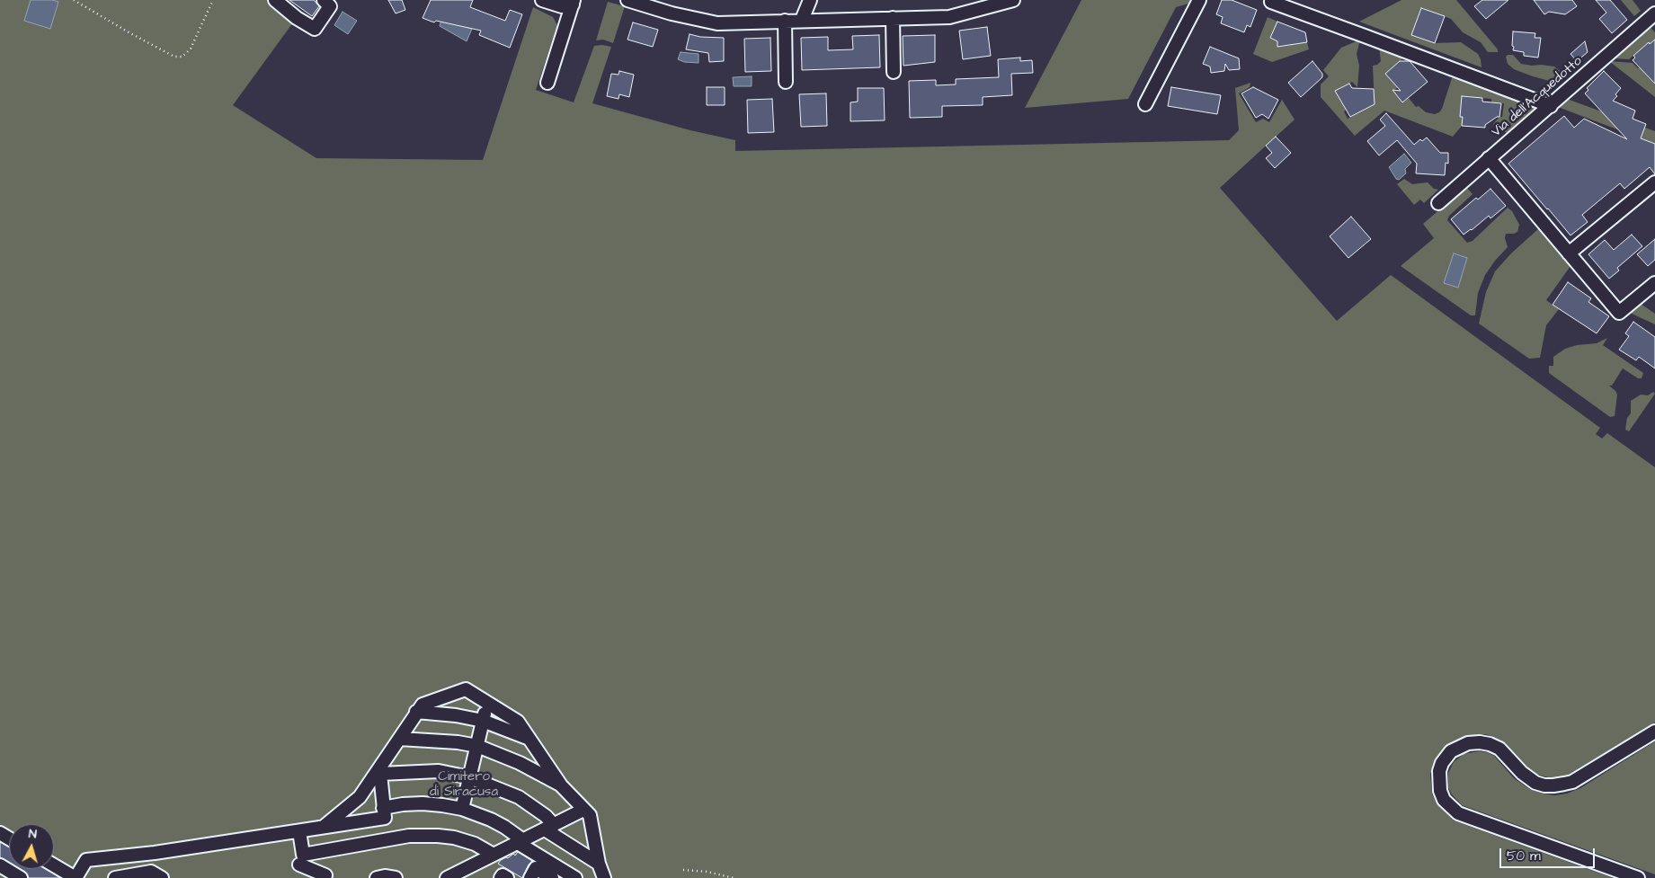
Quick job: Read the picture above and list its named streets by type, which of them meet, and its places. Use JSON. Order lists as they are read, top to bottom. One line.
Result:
{"streets":{"street":["Via dell'Acquedotto"]},"parks":["Cimitero di Siracusa"],"scale_bar":"50 m","north":"top"}
